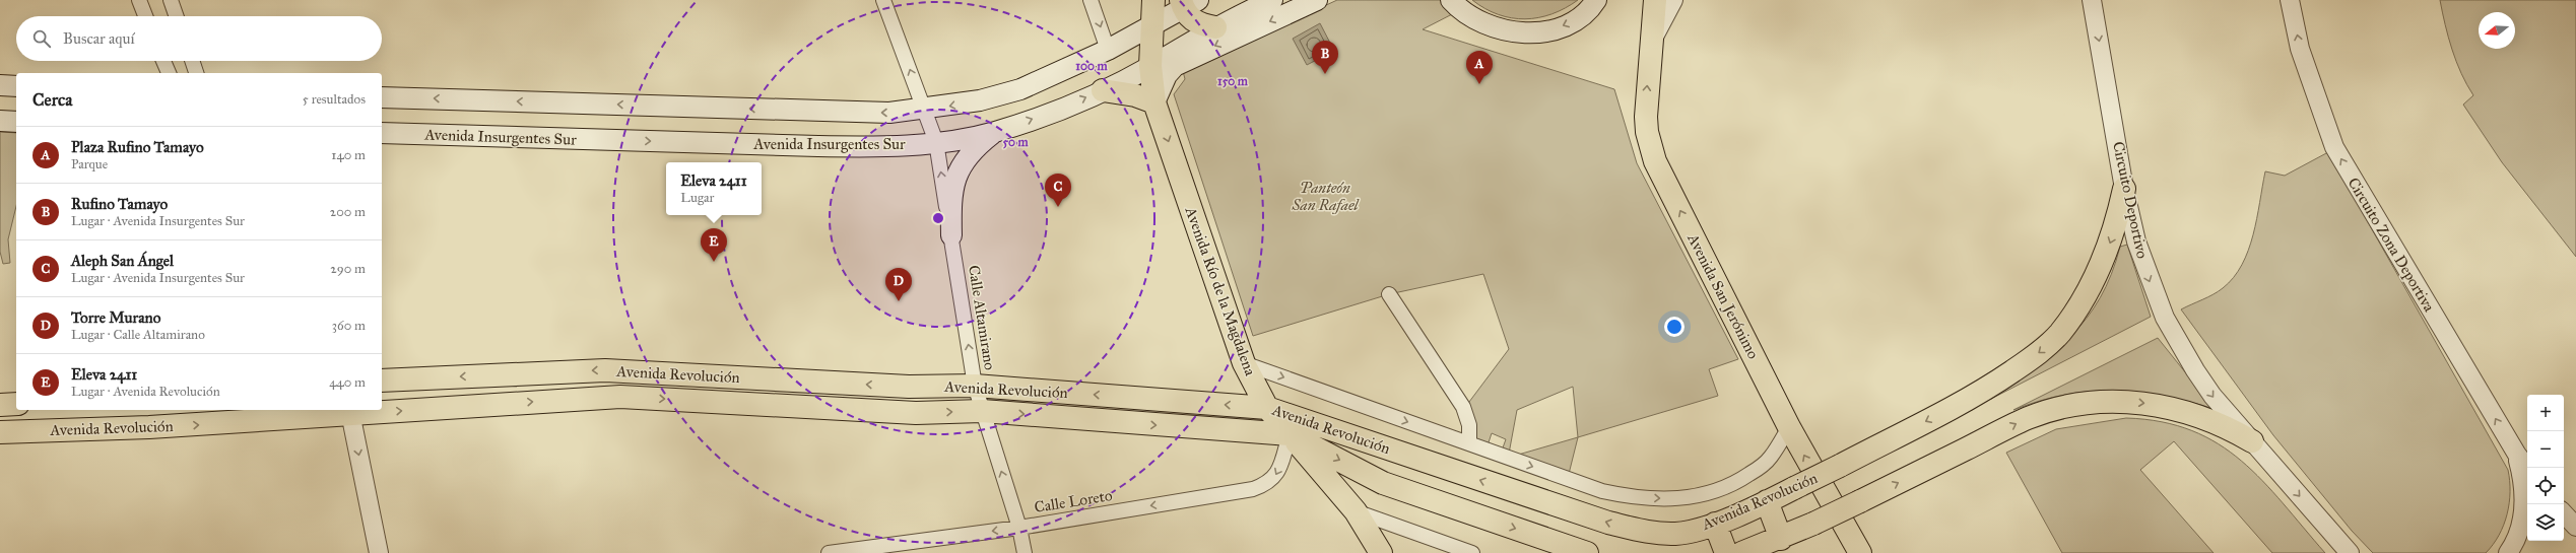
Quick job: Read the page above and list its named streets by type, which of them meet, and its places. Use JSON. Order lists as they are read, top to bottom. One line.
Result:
{"streets":{"main road":["Avenida Insurgentes Sur","Avenida Río de la Magdalena","Avenida San Jerónimo","Avenida Revolución"],"street":["Circuito Deportivo","Circuito Zona Deportiva","Calle Altamirano","Calle Loreto"]},"crossings":[["Avenida Insurgentes Sur","Avenida Río de la Magdalena"],["Avenida Insurgentes Sur","Calle Altamirano"],["Circuito Deportivo","Avenida Revolución"],["Avenida Río de la Magdalena","Avenida Revolución"],["Avenida Río de la Magdalena","Calle Loreto"],["Avenida San Jerónimo","Avenida Revolución"],["Calle Altamirano","Avenida Revolución"],["Calle Altamirano","Calle Loreto"],["Avenida Revolución","Calle Loreto"]],"one_way":["Circuito Deportivo","Circuito Zona Deportiva","Avenida Río de la Magdalena","Avenida San Jerónimo","Calle Altamirano","Calle Loreto"],"parks":["Panteón San Rafael"],"north":"left","page":{"search":"Buscar aquí","pins":["B","A","C","E","D"],"heading":["Cerca","5 resultados"],"list":[{"mark":"A","name":"Plaza Rufino Tamayo","note":"Parque","value":"140 m"},{"mark":"B","name":"Rufino Tamayo","note":"Lugar · Avenida Insurgentes Sur","value":"200 m"},{"mark":"C","name":"Aleph San Ángel","note":"Lugar · Avenida Insurgentes Sur","value":"290 m"},{"mark":"D","name":"Torre Murano","note":"Lugar · Calle Altamirano","value":"360 m"},{"mark":"E","name":"Eleva 2411","note":"Lugar · Avenida Revolución","value":"440 m"}],"popup":["Eleva 2411","Lugar"],"map_buttons":["+","−"]},"rings":["100 m","150 m","50 m"]}
